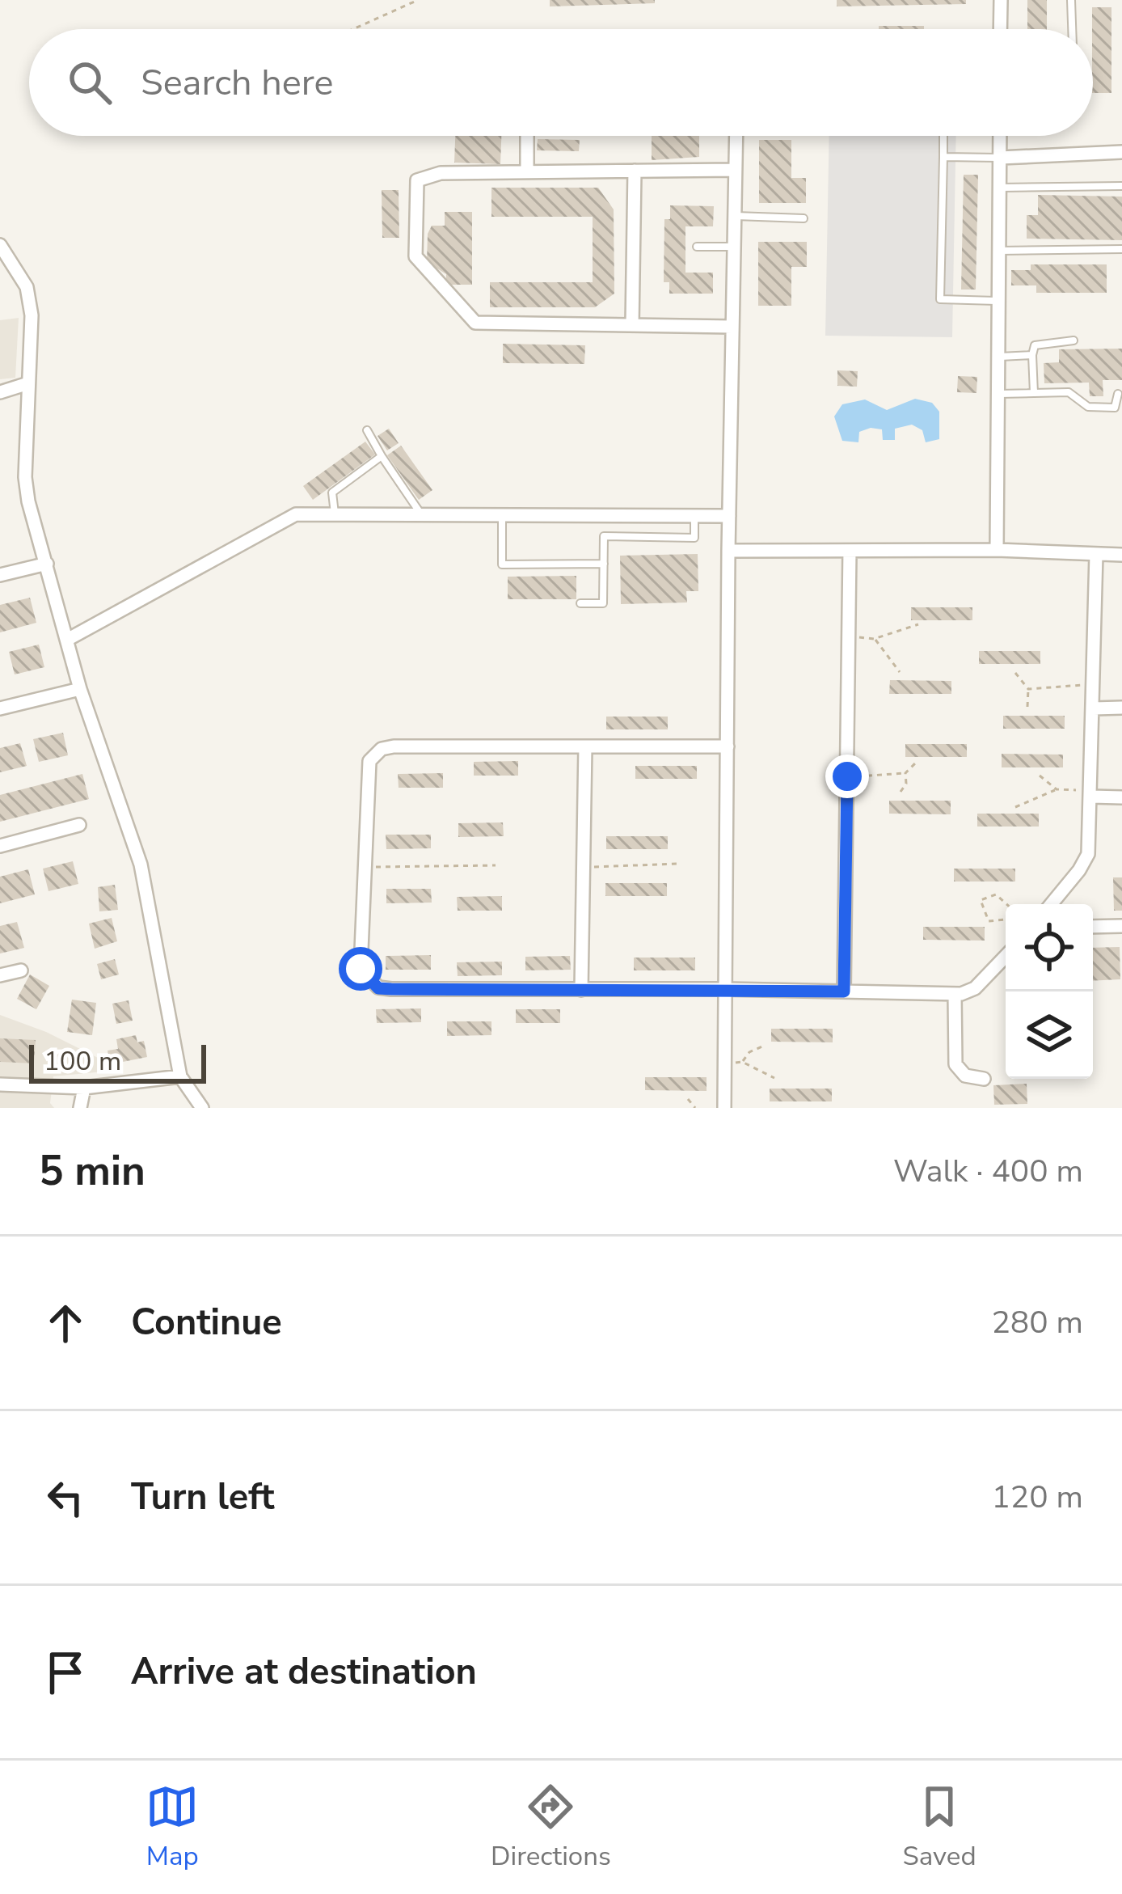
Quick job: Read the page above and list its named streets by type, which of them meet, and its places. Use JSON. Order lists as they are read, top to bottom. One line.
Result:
{"scale_bar":"100 m","page":{"search":"Search here","scale":"100 m","heading":["5 min","Walk · 400 m"],"list":[["Continue","280 m"],["Turn left","120 m"],"Arrive at destination"],"nav":["Map","Directions","Saved"]}}
